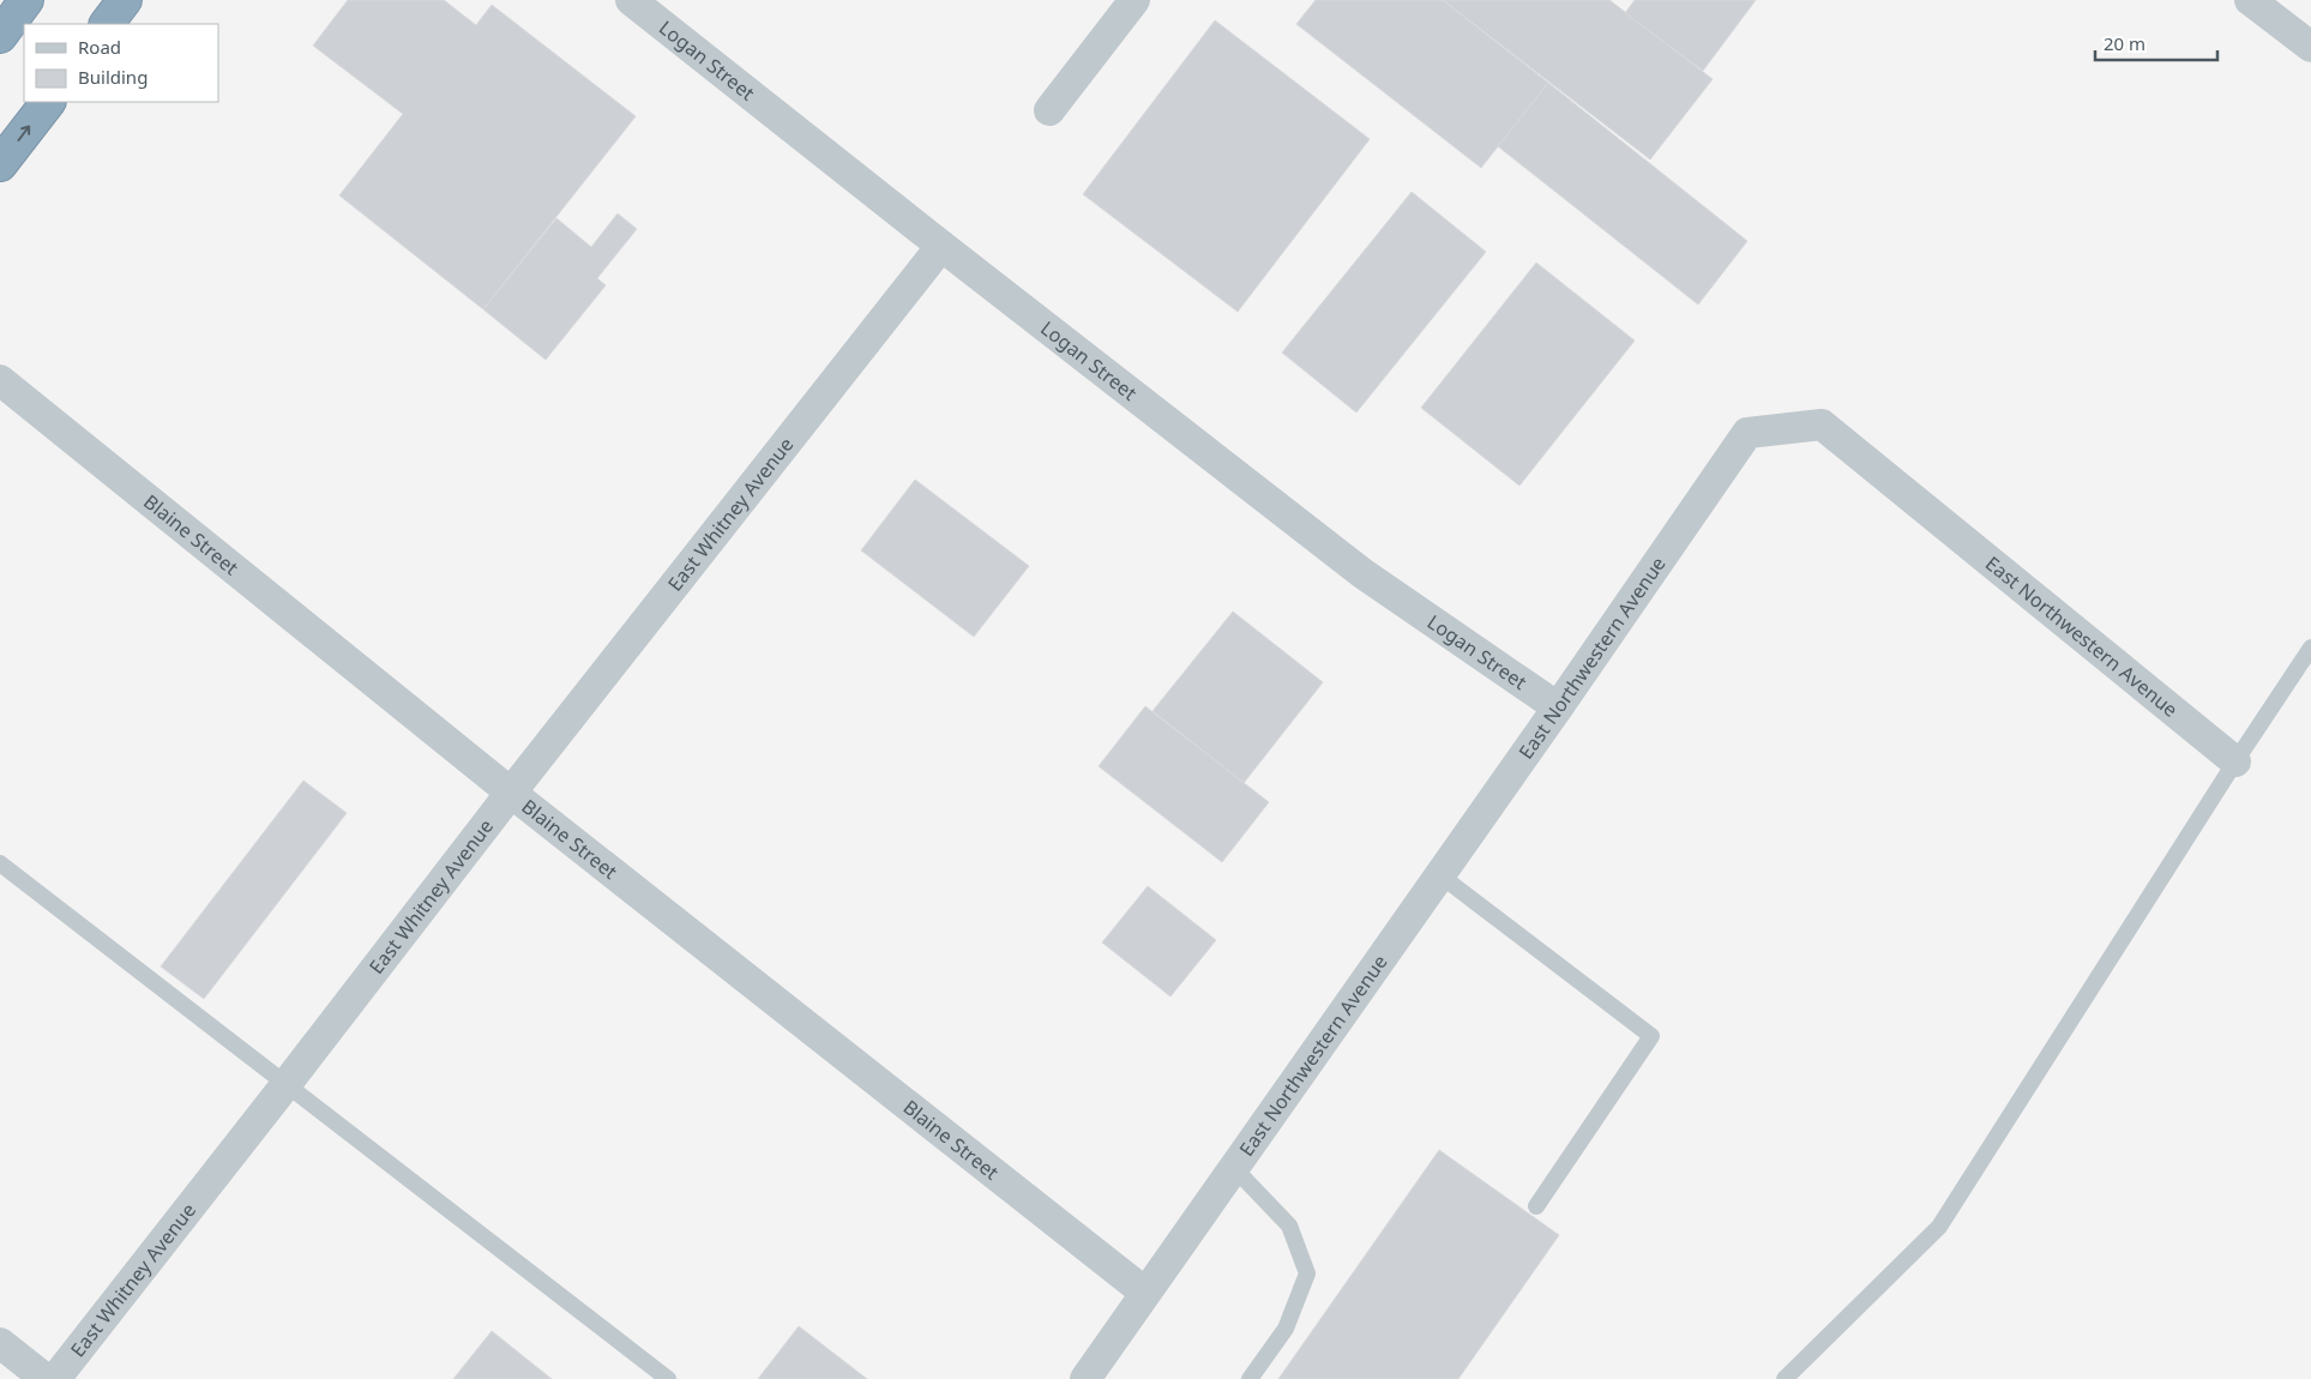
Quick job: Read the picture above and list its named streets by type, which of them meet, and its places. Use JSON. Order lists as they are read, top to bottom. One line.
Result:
{"streets":{"street":["Logan Street","East Whitney Avenue","Blaine Street","East Northwestern Avenue"]},"crossings":[["Logan Street","East Whitney Avenue"],["Logan Street","East Northwestern Avenue"],["East Whitney Avenue","Blaine Street"],["Blaine Street","East Northwestern Avenue"]],"legend":["Road","Building"],"scale_bar":"20 m"}
